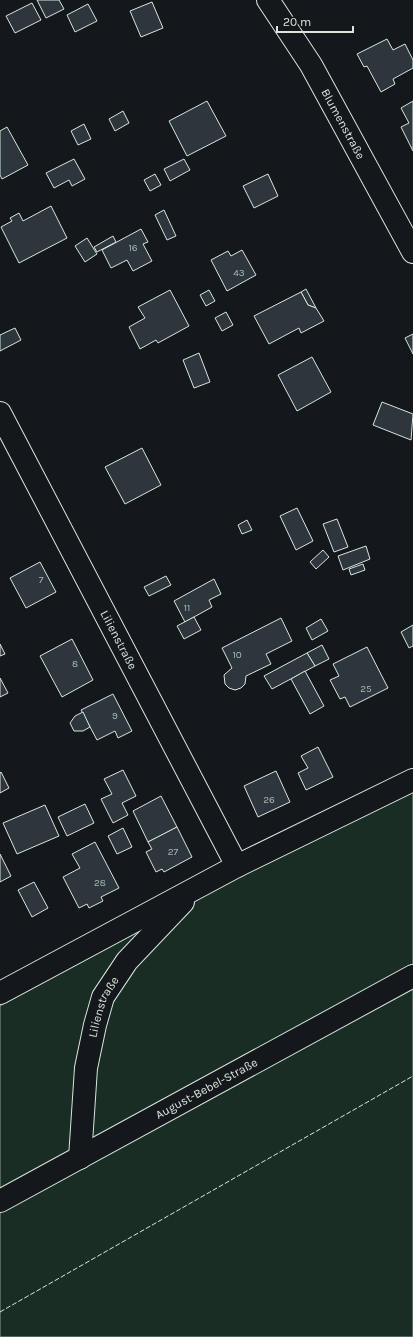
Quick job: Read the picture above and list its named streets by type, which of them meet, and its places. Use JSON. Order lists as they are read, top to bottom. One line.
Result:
{"streets":{"street":["Blumenstraße","Lilienstraße","August-Bebel-Straße"]},"crossings":[["Lilienstraße","August-Bebel-Straße"]],"house_numbers":["16","43","7","11","10","8","25","9","26","27","28"],"scale_bar":"20 m"}
